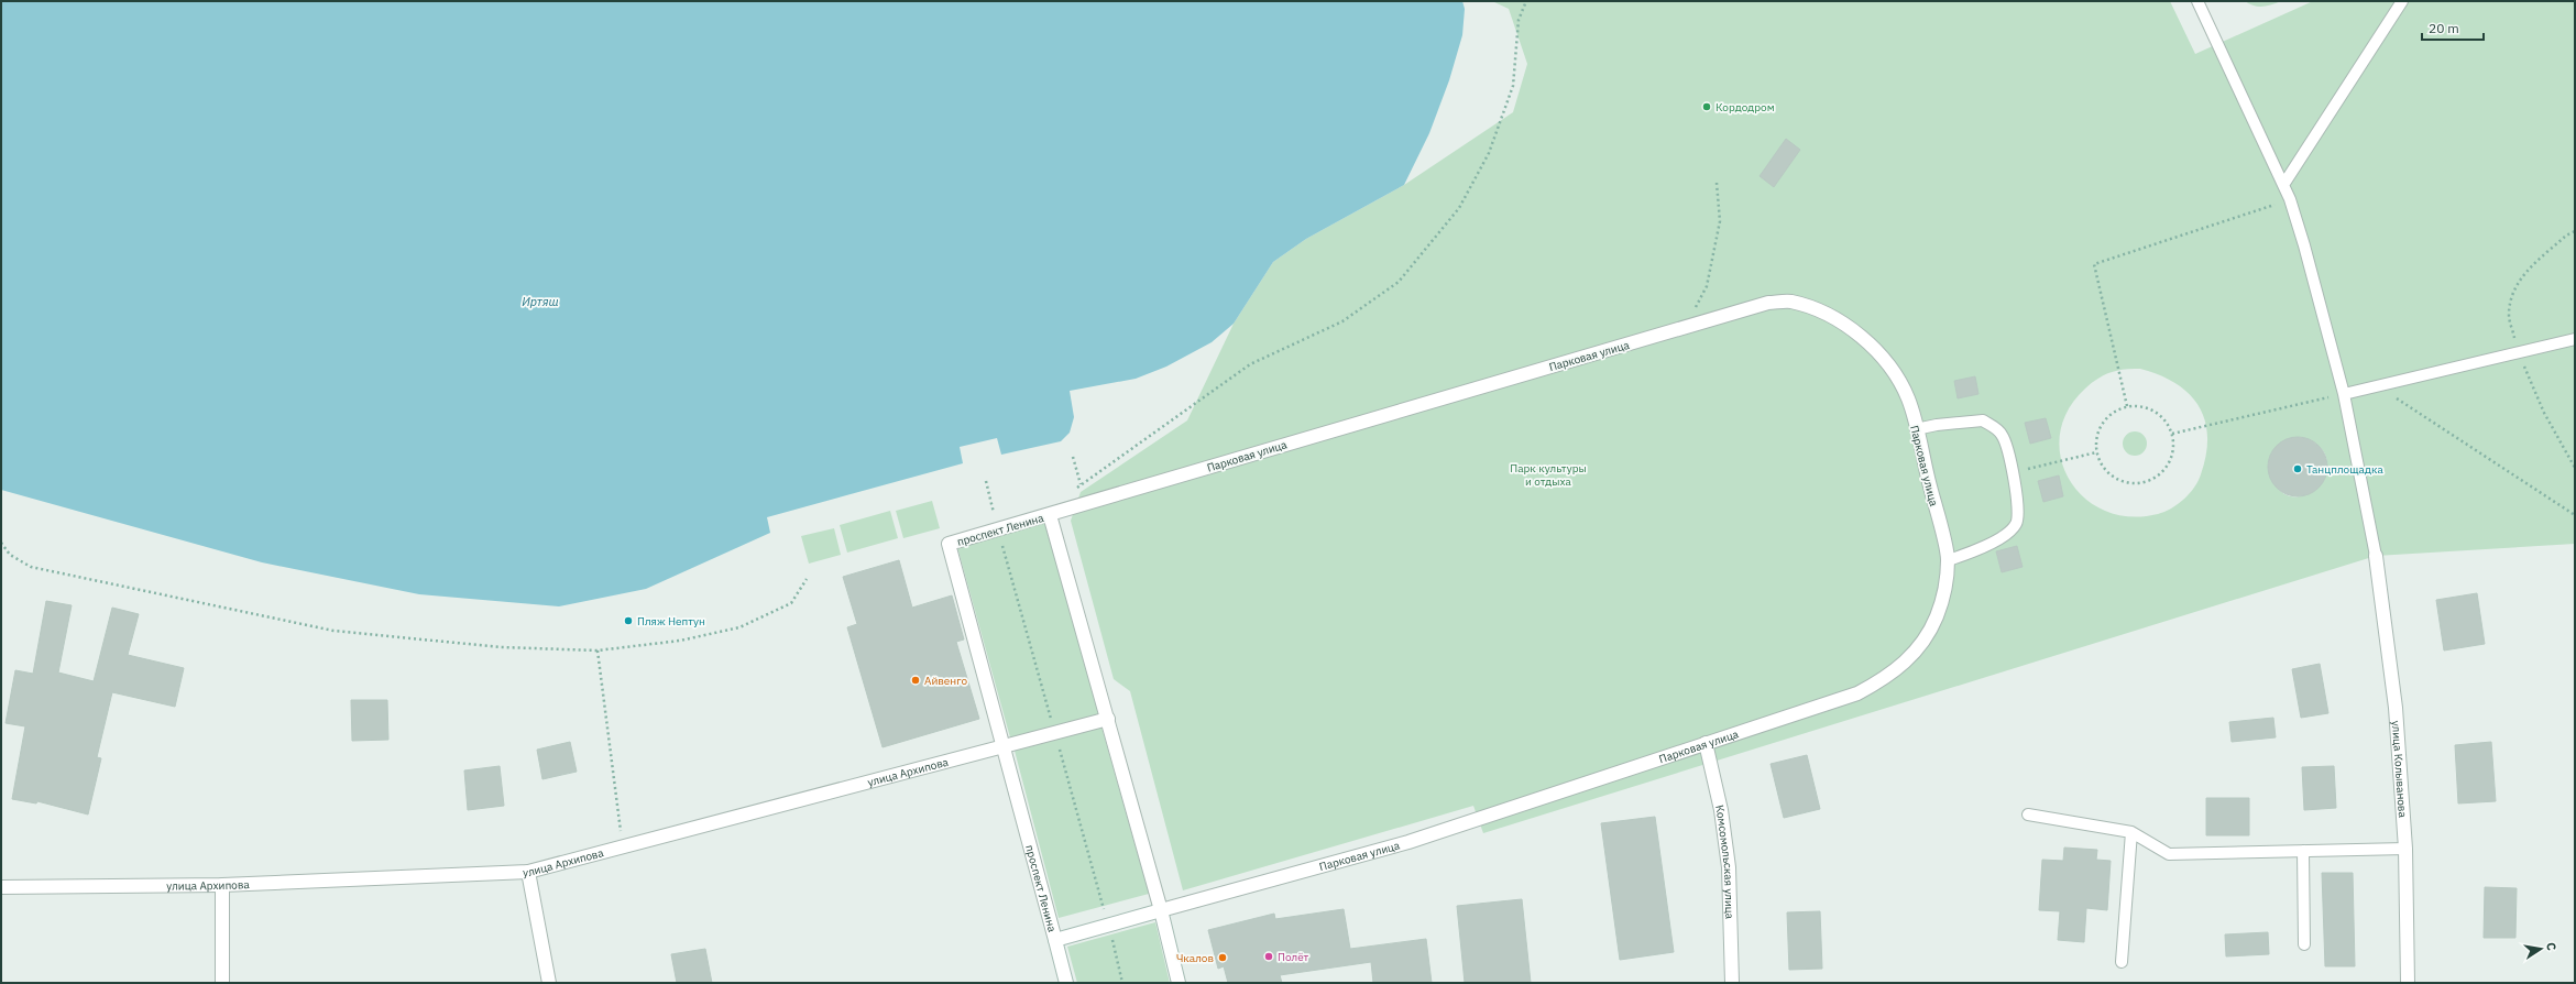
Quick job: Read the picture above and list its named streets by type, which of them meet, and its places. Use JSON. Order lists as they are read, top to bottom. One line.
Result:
{"streets":{"street":["Парковая улица","проспект Ленина","улица Колыванова","улица Архипова","Комсомольская улица"]},"crossings":[["Парковая улица","проспект Ленина"],["Парковая улица","Комсомольская улица"],["проспект Ленина","улица Архипова"]],"water":["Иртяш"],"parks":["Парк культуры и отдыха"],"places":["Кордодром","Танцплощадка","Пляж Нептун","Айвенго","Полёт","Чкалов"],"scale_bar":"20 m","north":"right"}
